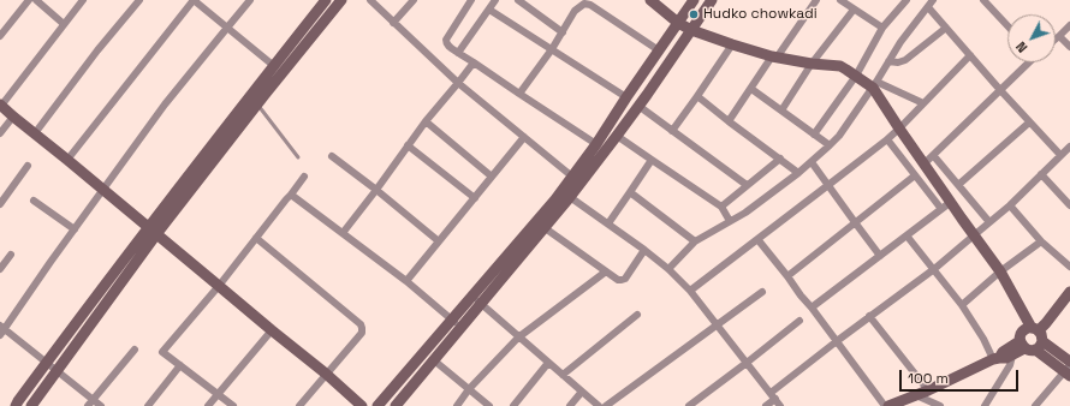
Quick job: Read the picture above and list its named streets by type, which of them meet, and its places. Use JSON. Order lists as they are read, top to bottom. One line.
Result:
{"places":["Hudko chowkadi"],"scale_bar":"100 m","north":"bottom left"}
